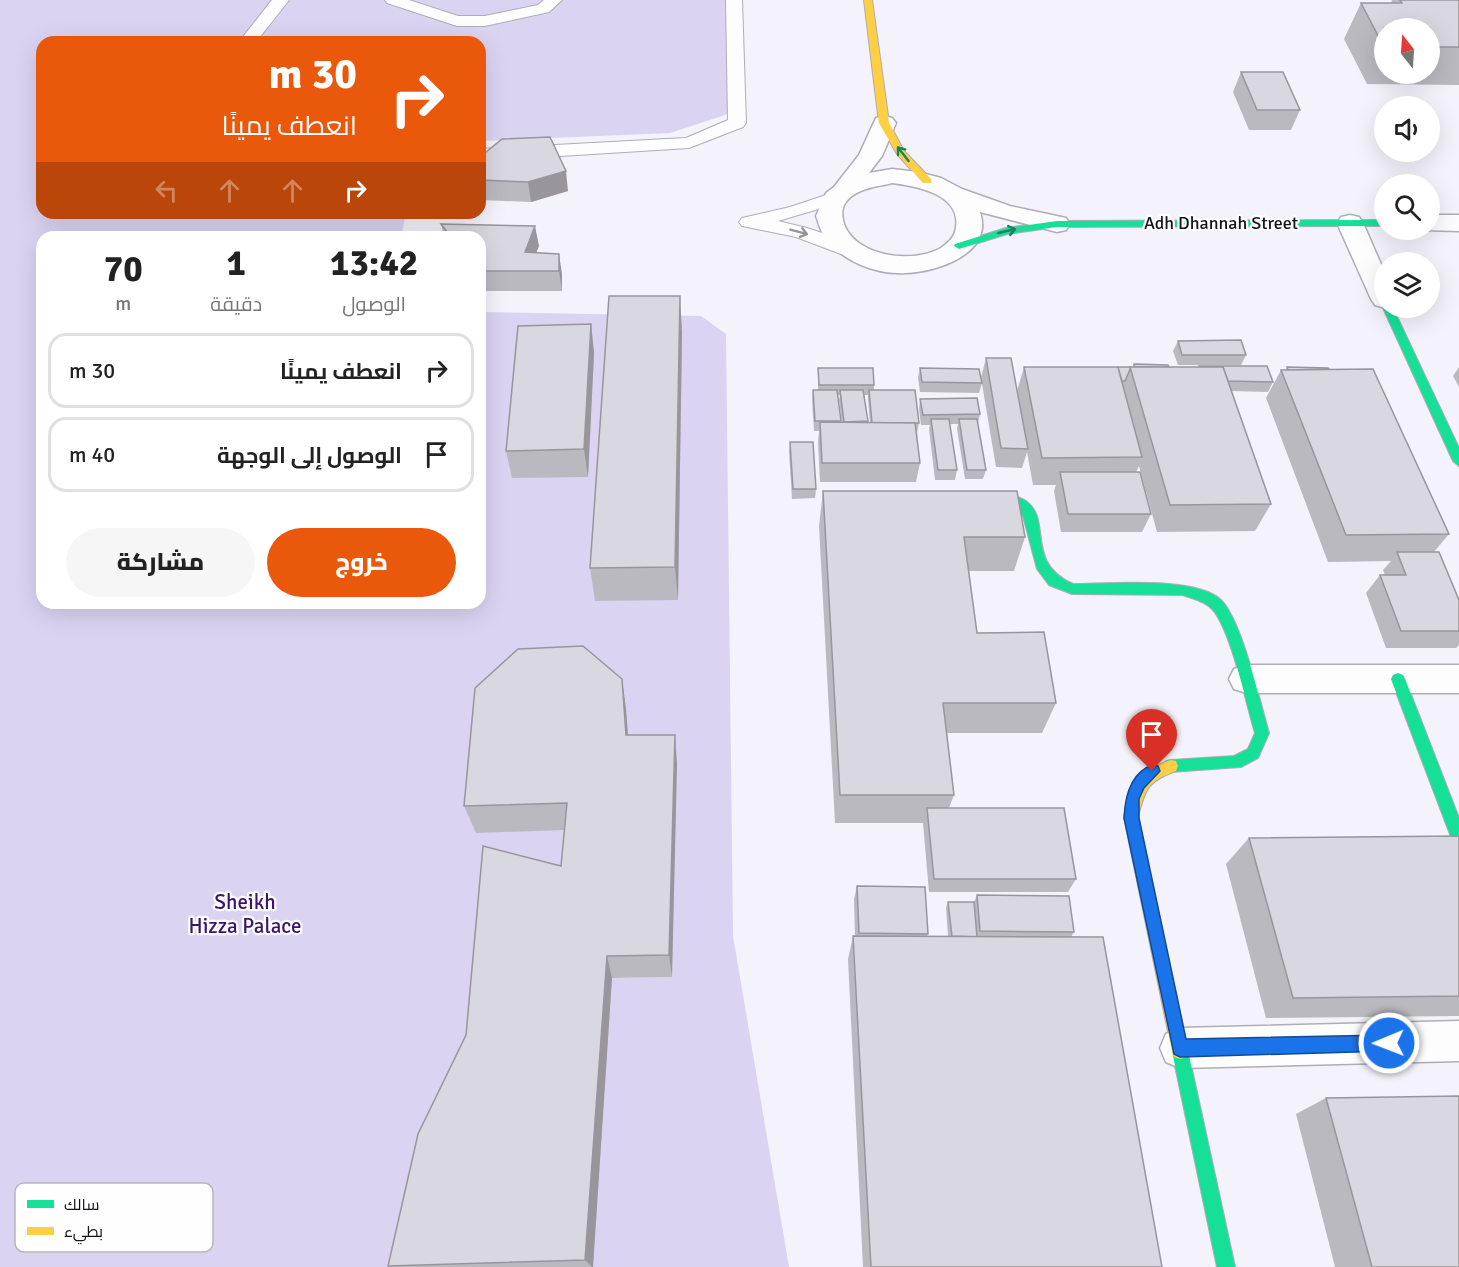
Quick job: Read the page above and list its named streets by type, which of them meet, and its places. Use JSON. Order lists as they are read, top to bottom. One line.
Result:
{"streets":{"street":["Adh Dhannah Street"]},"parks":["Sheikh Hizza Palace"],"legend":["سالك","بطيء"],"north":"top","page":{"turn":["30 m","انعطف يمينًا"],"eta":["13:42","الوصول","1","دقيقة","70","m"],"list":[{"name":"انعطف يمينًا","value":"30 m"},{"name":"الوصول إلى الوجهة","value":"40 m"}],"buttons":["خروج","مشاركة"]}}
